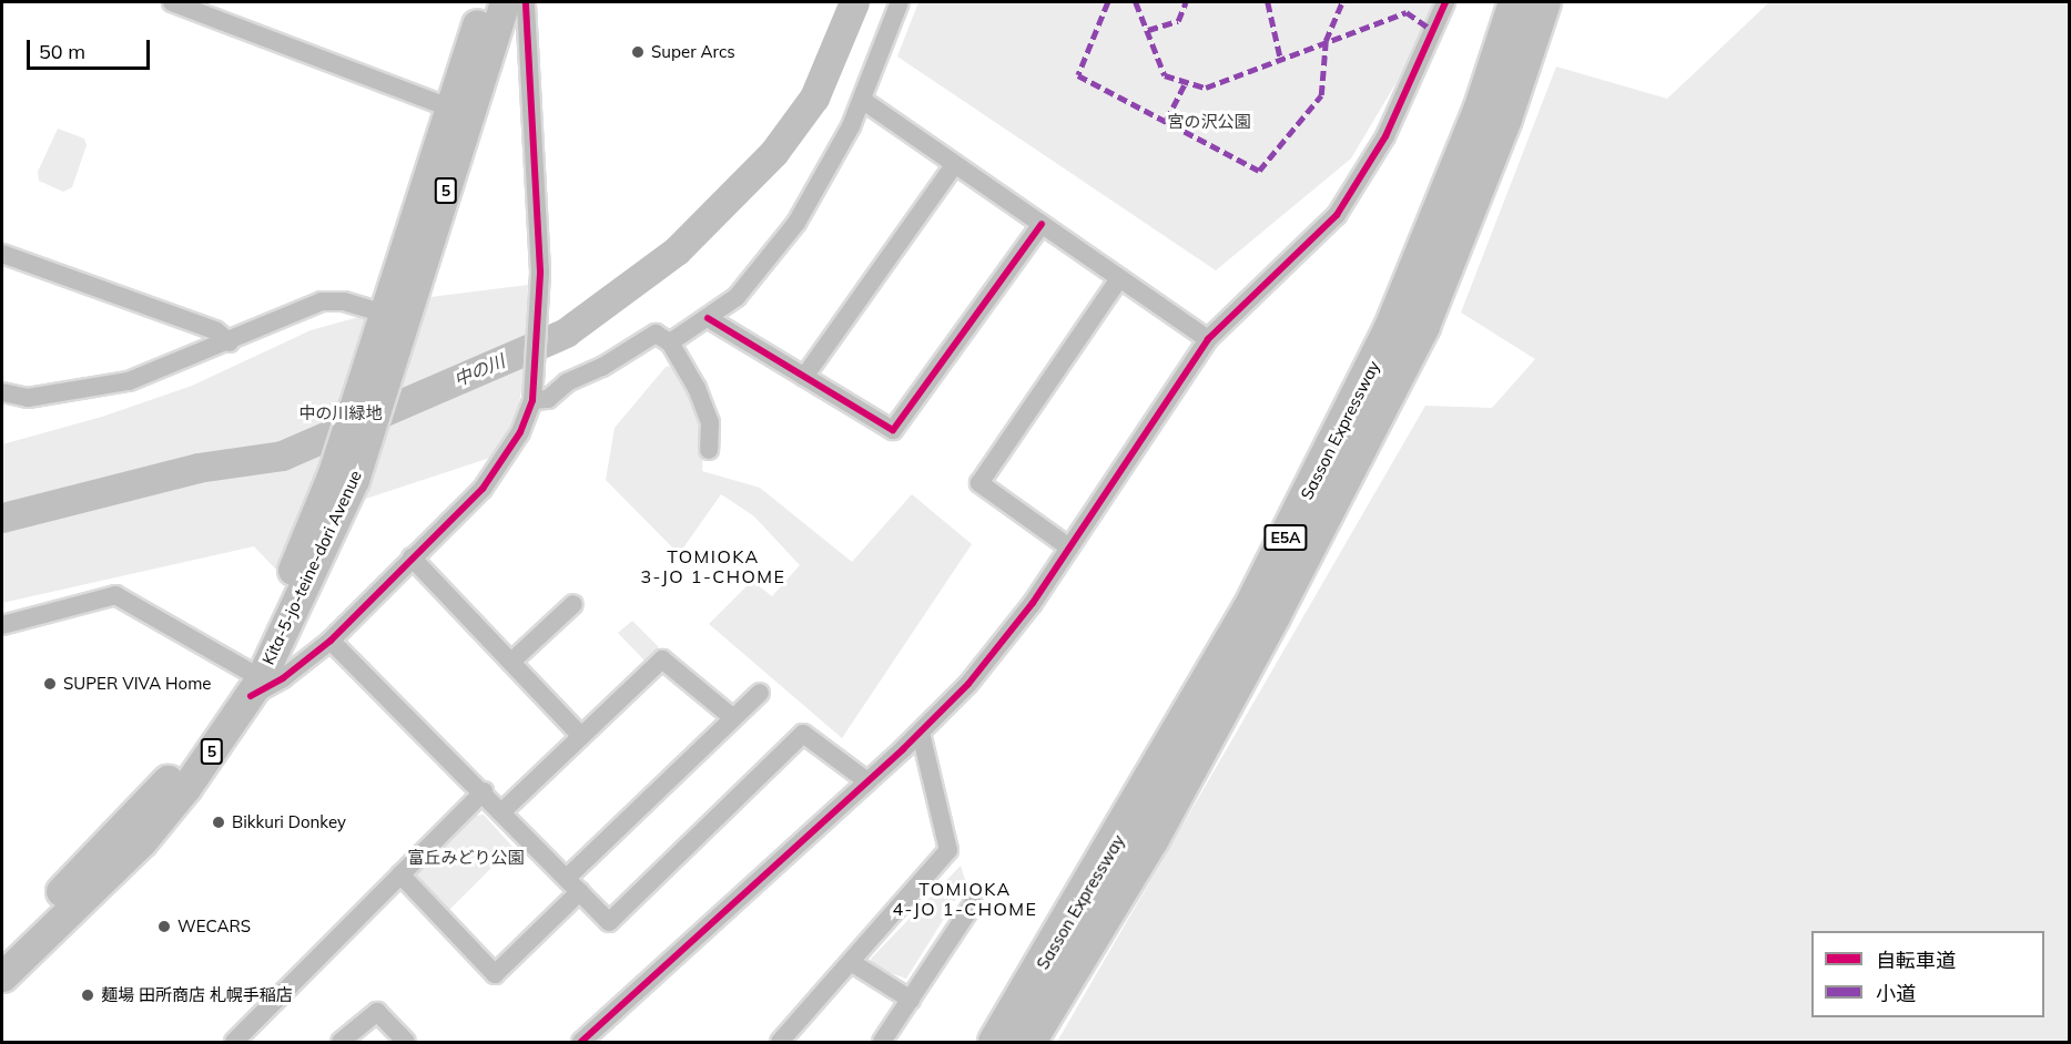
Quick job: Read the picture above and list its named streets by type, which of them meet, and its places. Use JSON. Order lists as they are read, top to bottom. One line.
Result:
{"streets":{"highway":["5","Sasson Expressway","E5A","Kita-5-jo-teine-dori Avenue"]},"districts":["TOMIOKA 3-JO 1-CHOME","TOMIOKA 4-JO 1-CHOME"],"water":["中の川"],"parks":["宮の沢公園","中の川緑地","富丘みどり公園"],"places":["Super Arcs","SUPER VIVA Home","Bikkuri Donkey","WECARS","麺場 田所商店 札幌手稲店"],"legend":["自転車道","小道"],"scale_bar":"50 m"}
